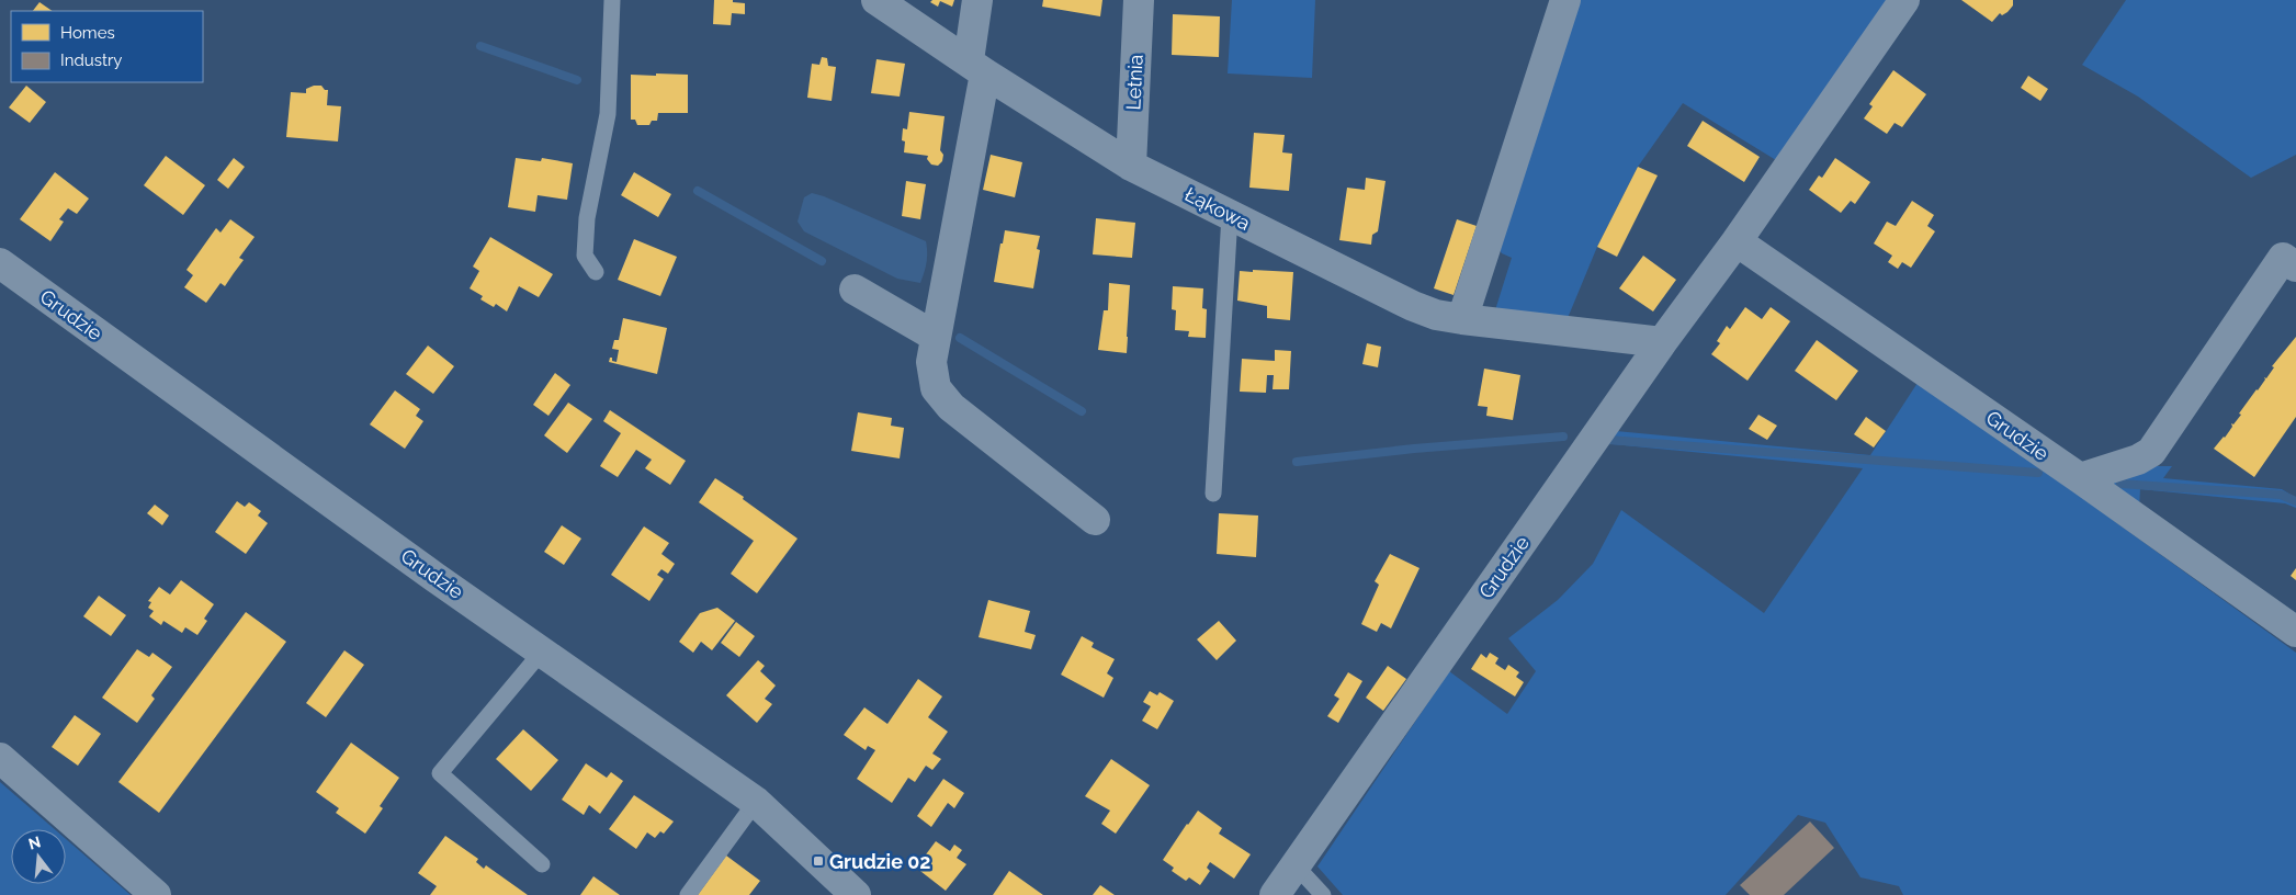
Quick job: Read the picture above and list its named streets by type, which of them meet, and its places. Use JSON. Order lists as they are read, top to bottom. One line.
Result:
{"streets":{"street":["Letnia","Łąkowa","Grudzie"]},"crossings":[["Letnia","Łąkowa"],["Łąkowa","Grudzie"]],"places":{"transit":["Grudzie 02"]},"legend":["Homes","Industry"],"north":"top"}
